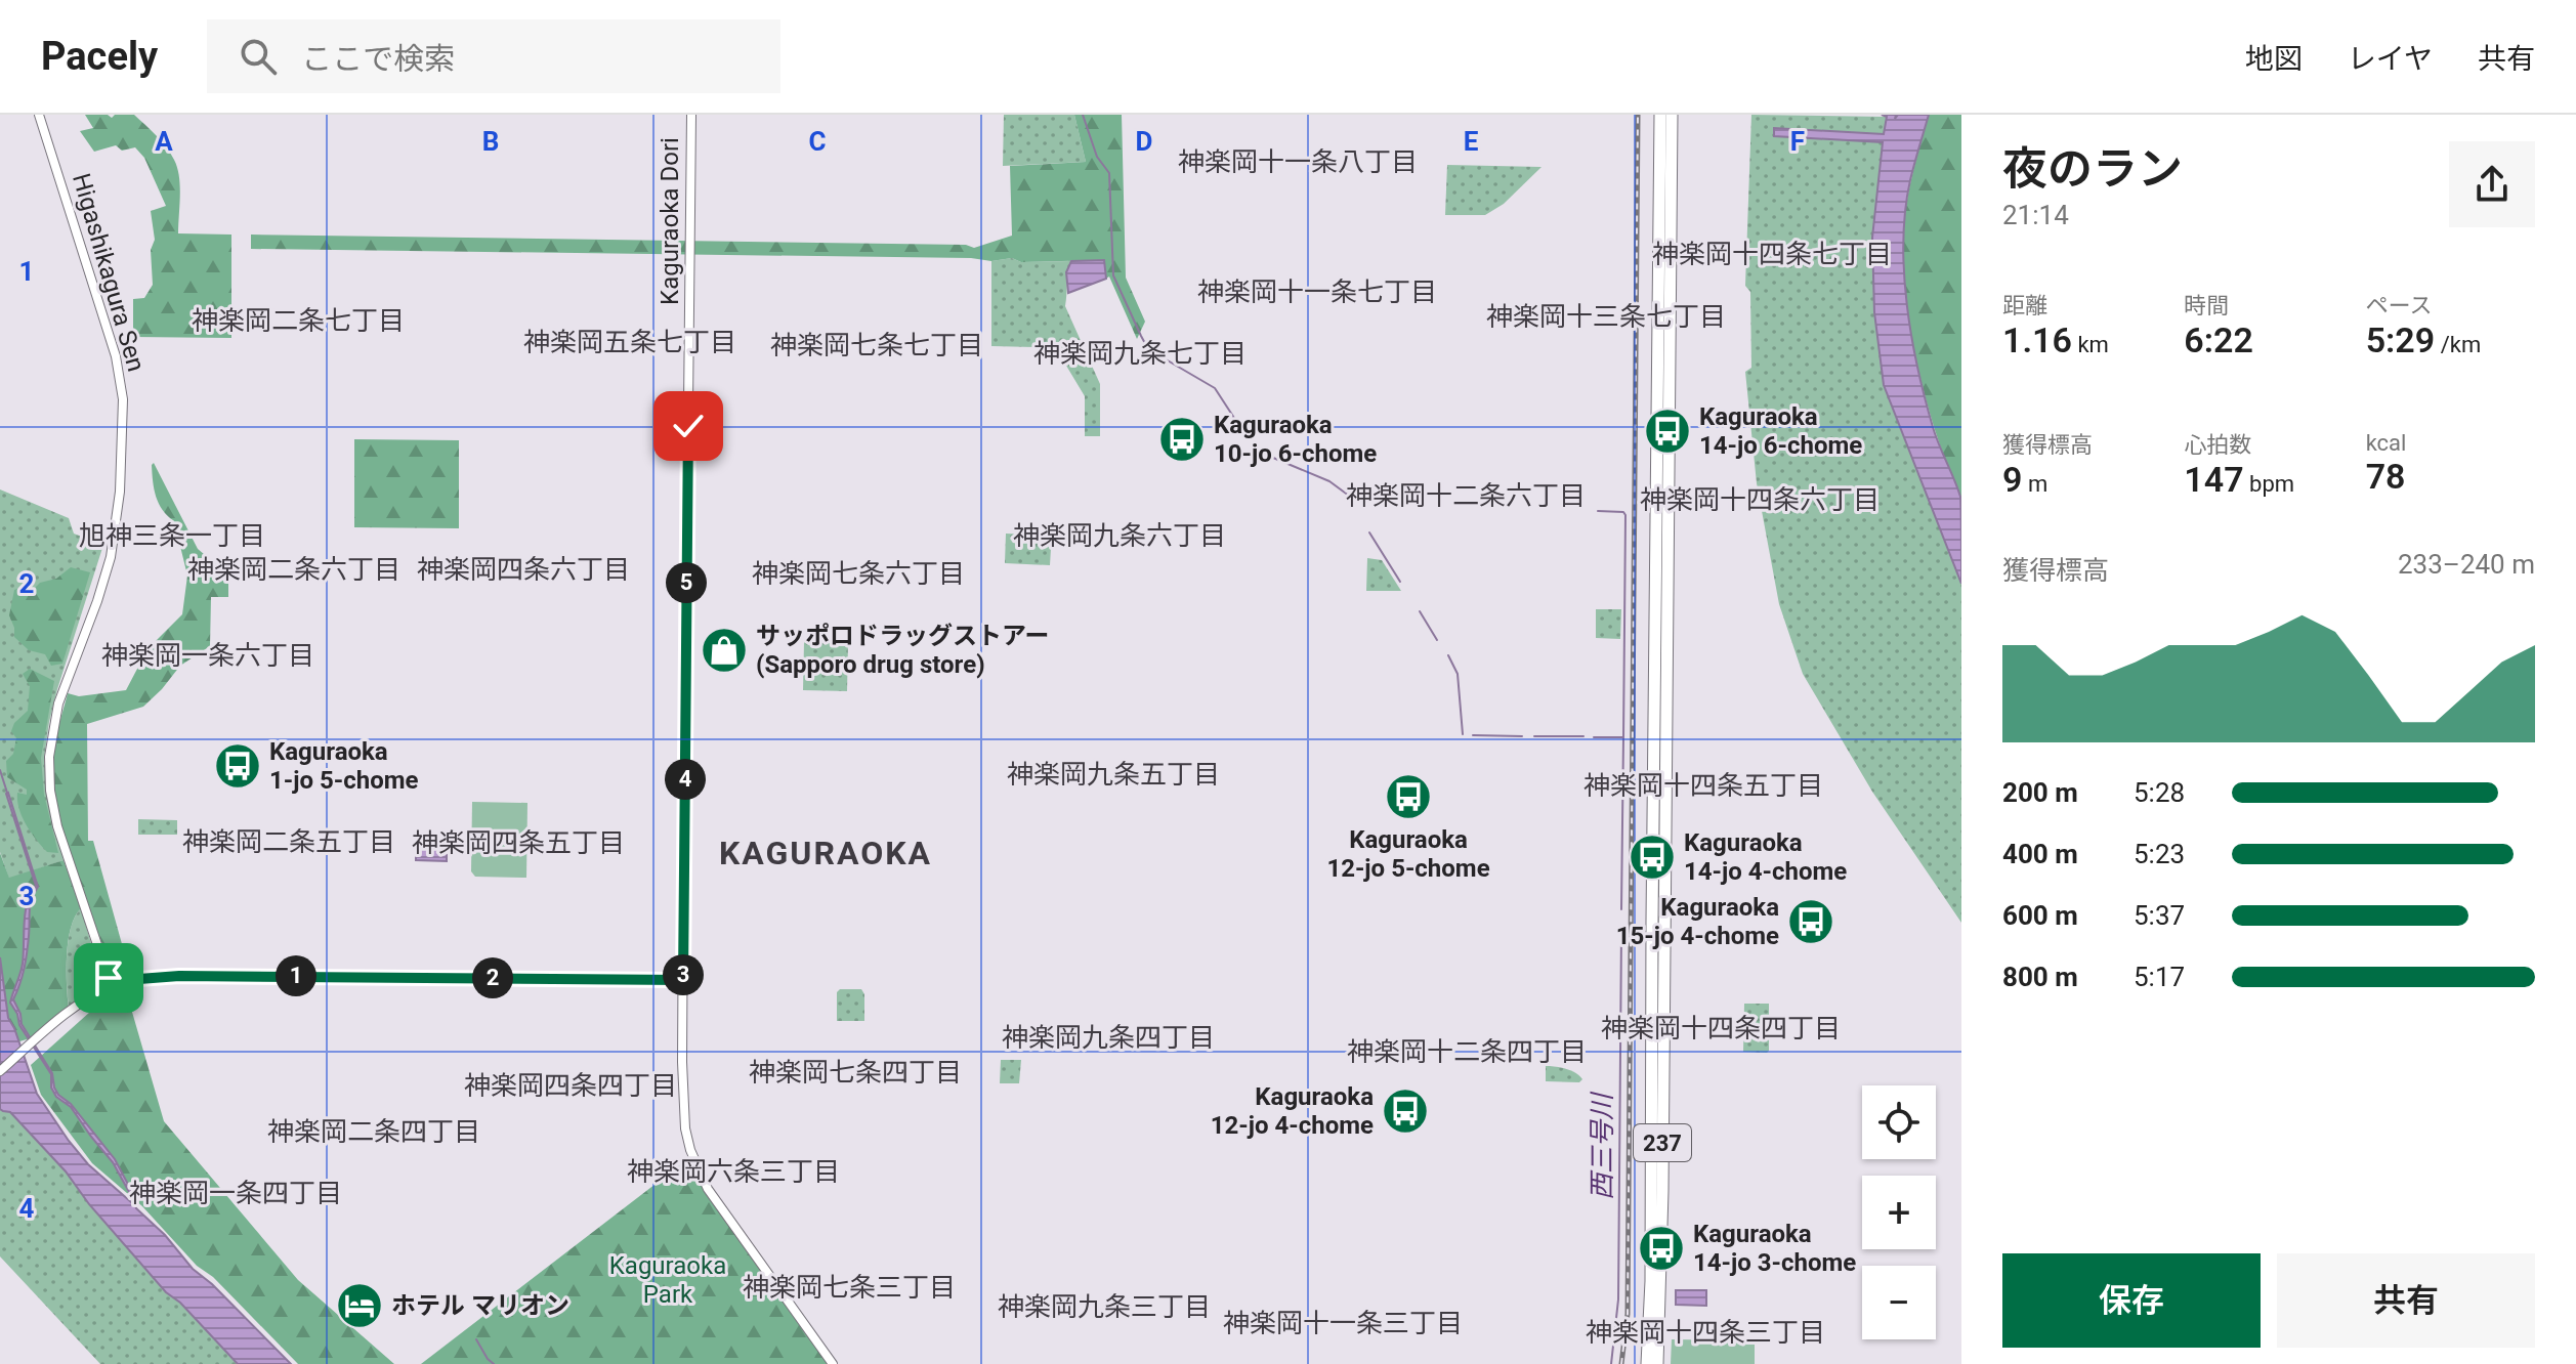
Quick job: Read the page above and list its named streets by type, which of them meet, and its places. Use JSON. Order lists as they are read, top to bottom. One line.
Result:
{"streets":{"highway":["237"],"street":["Kaguraoka Dori","Higashikagura Sen"]},"districts":["神楽岡十一条八丁目","神楽岡十四条七丁目","神楽岡十一条七丁目","神楽岡十三条七丁目","神楽岡二条七丁目","神楽岡五条七丁目","神楽岡七条七丁目","神楽岡九条七丁目","神楽岡十二条六丁目","神楽岡十四条六丁目","旭神三条一丁目","神楽岡九条六丁目","神楽岡二条六丁目","神楽岡四条六丁目","神楽岡七条六丁目","神楽岡一条六丁目","神楽岡九条五丁目","神楽岡十四条五丁目","神楽岡二条五丁目","神楽岡四条五丁目","KAGURAOKA","神楽岡十四条四丁目","神楽岡九条四丁目","神楽岡十二条四丁目","神楽岡七条四丁目","神楽岡四条四丁目","神楽岡二条四丁目","神楽岡六条三丁目","神楽岡一条四丁目","神楽岡七条三丁目","神楽岡九条三丁目","神楽岡十一条三丁目","神楽岡十四条三丁目"],"water":["西三号川"],"parks":["Kaguraoka Park"],"places":{"bus stop":["Kaguraoka 14-jo 6-chome","Kaguraoka 10-jo 6-chome","Kaguraoka 1-jo 5-chome","Kaguraoka 12-jo 5-chome","Kaguraoka 14-jo 4-chome","Kaguraoka 15-jo 4-chome","Kaguraoka 12-jo 4-chome","Kaguraoka 14-jo 3-chome"],"shop":["サッポロドラッグストアー (Sapporo drug store)"],"hotel":["ホテル マリオン"]},"page":{"header":"Pacely","search":"ここで検索","nav":["地図","レイヤ","共有"],"heading":["夜のラン","21:14"],"stats":[["距離","1.16 km"],["時間","6:22"],["ペース","5:29 /km"],["獲得標高","9 m"],["心拍数","147 bpm"],["kcal","78"]],"chart":["獲得標高","233–240 m"],"pins":["5","4","3","1","2"],"list":[{"name":"200 m","note":"5:28"},{"name":"400 m","note":"5:23"},{"name":"600 m","note":"5:37"},{"name":"800 m","note":"5:17"}],"map_buttons":["+","−"],"buttons":["保存","共有"]},"grid":{"columns":["A","B","C","D","E","F"],"rows":["1","2","3","4"]}}
